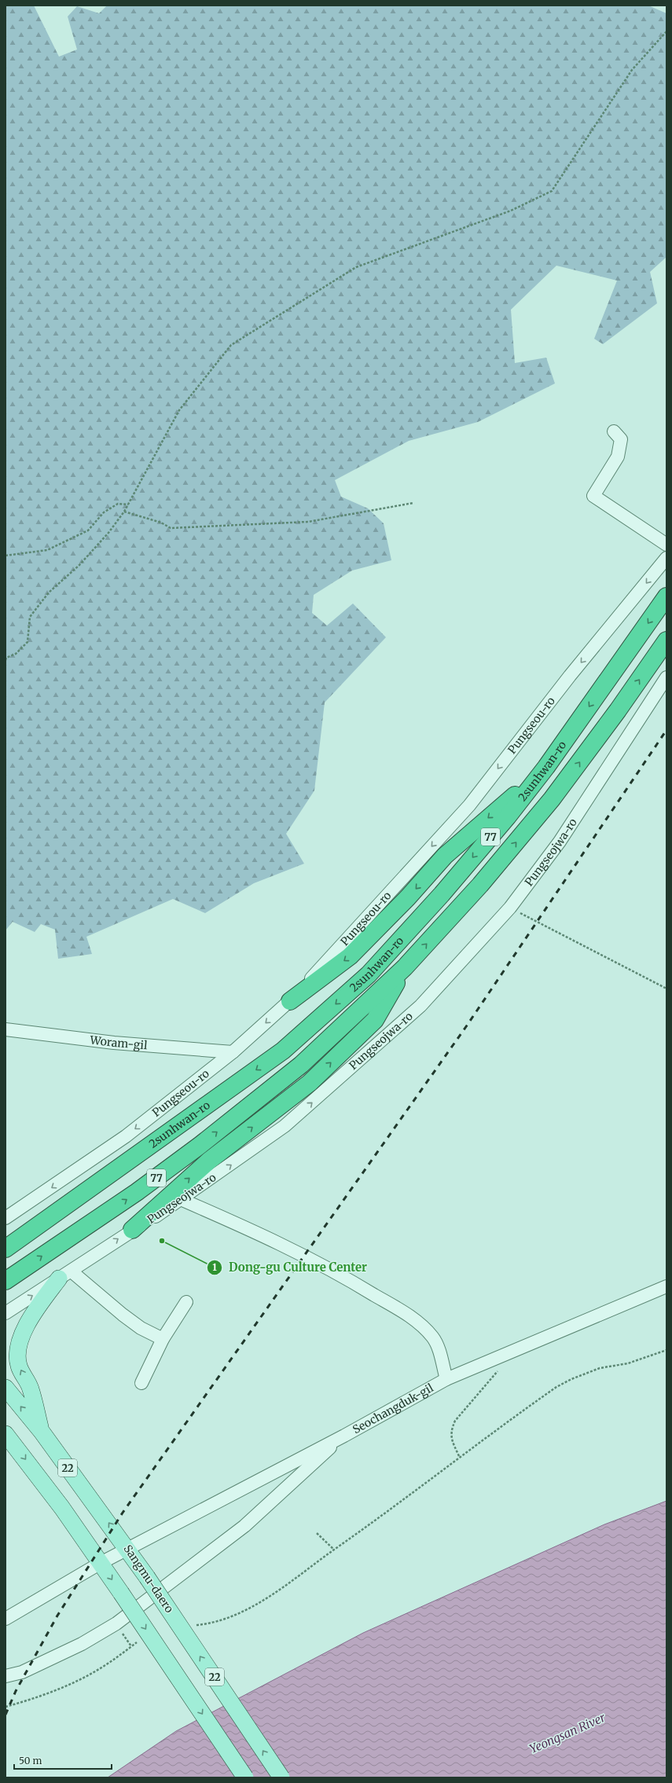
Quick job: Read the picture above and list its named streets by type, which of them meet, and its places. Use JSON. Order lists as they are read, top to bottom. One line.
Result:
{"streets":{"highway":["2sunhwan-ro","77"],"main road":["22","Sangmu-daero"],"street":["Pungseou-ro","Pungseojwa-ro","Woram-gil","Seochangduk-gil"]},"crossings":[["Pungseou-ro","Woram-gil"],["Seochangduk-gil","22"],["Seochangduk-gil","Sangmu-daero"]],"one_way":["Pungseou-ro","Pungseojwa-ro"],"water":["Yeongsan River"],"places":["Dong-gu Culture Center"],"scale_bar":"50 m"}
